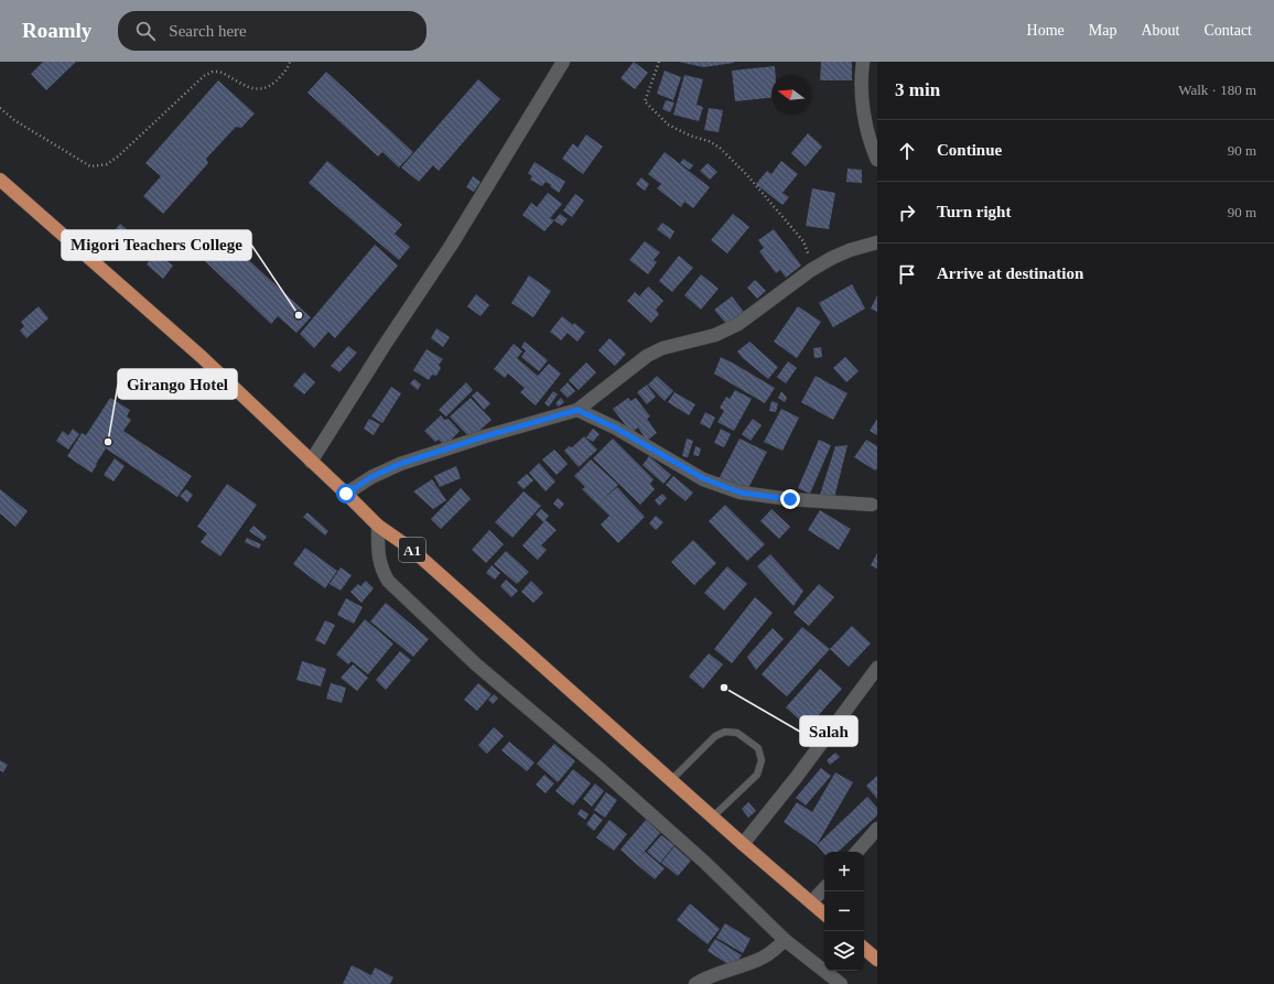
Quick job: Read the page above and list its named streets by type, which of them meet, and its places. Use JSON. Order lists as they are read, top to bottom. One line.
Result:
{"streets":{"highway":["A1"]},"places":["Migori Teachers College","Girango Hotel","Salah"],"north":"left","page":{"header":"Roamly","search":"Search here","nav":["Home","Map","About","Contact"],"heading":["3 min","Walk · 180 m"],"list":[["Continue","90 m"],["Turn right","90 m"],"Arrive at destination"],"map_buttons":["+","−"]}}
